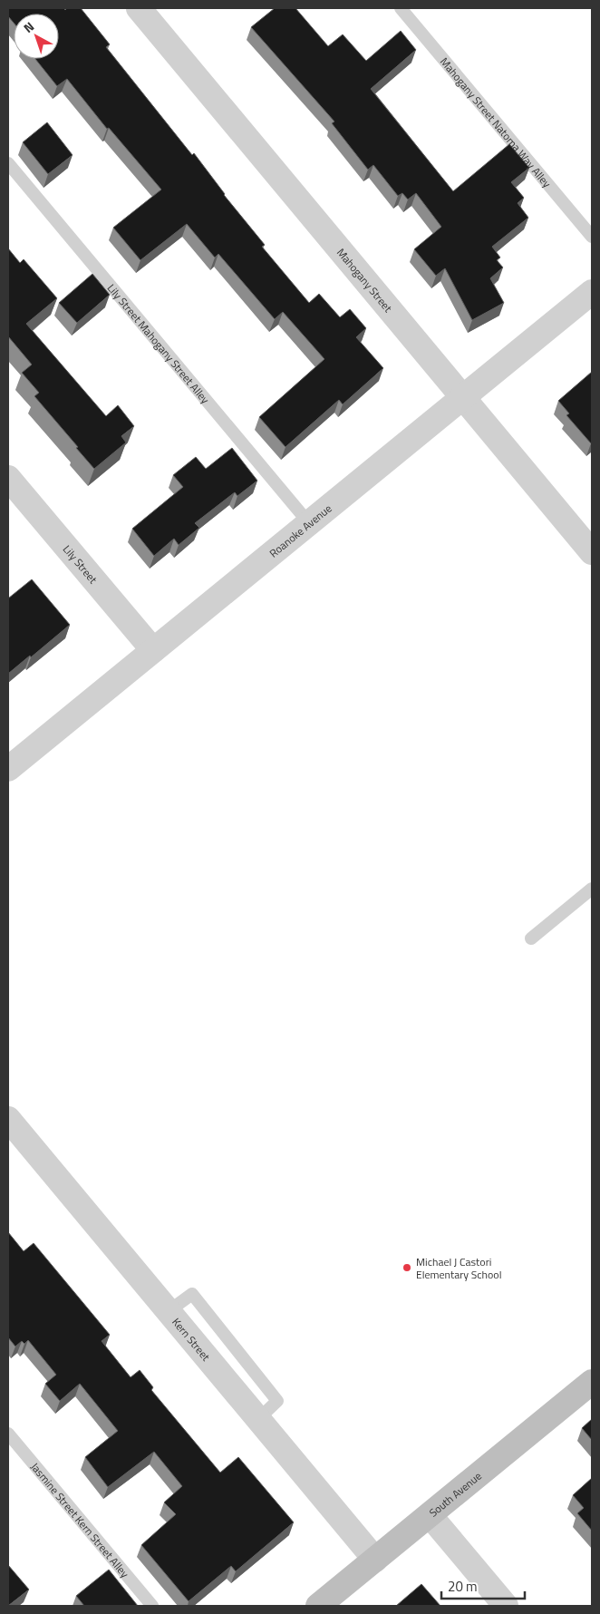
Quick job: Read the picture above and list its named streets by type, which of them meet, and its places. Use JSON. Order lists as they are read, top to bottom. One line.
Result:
{"streets":{"street":["Mahogany Street","Roanoke Avenue","Lily Street","Kern Street","South Avenue"],"lane":["Mahogany Street Natoma Way Alley","Lily Street Mahogany Street Alley","Jasmine Street Kern Street Alley"]},"crossings":[["Mahogany Street","Roanoke Avenue"],["Lily Street Mahogany Street Alley","Roanoke Avenue"],["Roanoke Avenue","Lily Street"],["Kern Street","South Avenue"]],"places":["Michael J Castori Elementary School"],"scale_bar":"20 m","north":"top left"}
